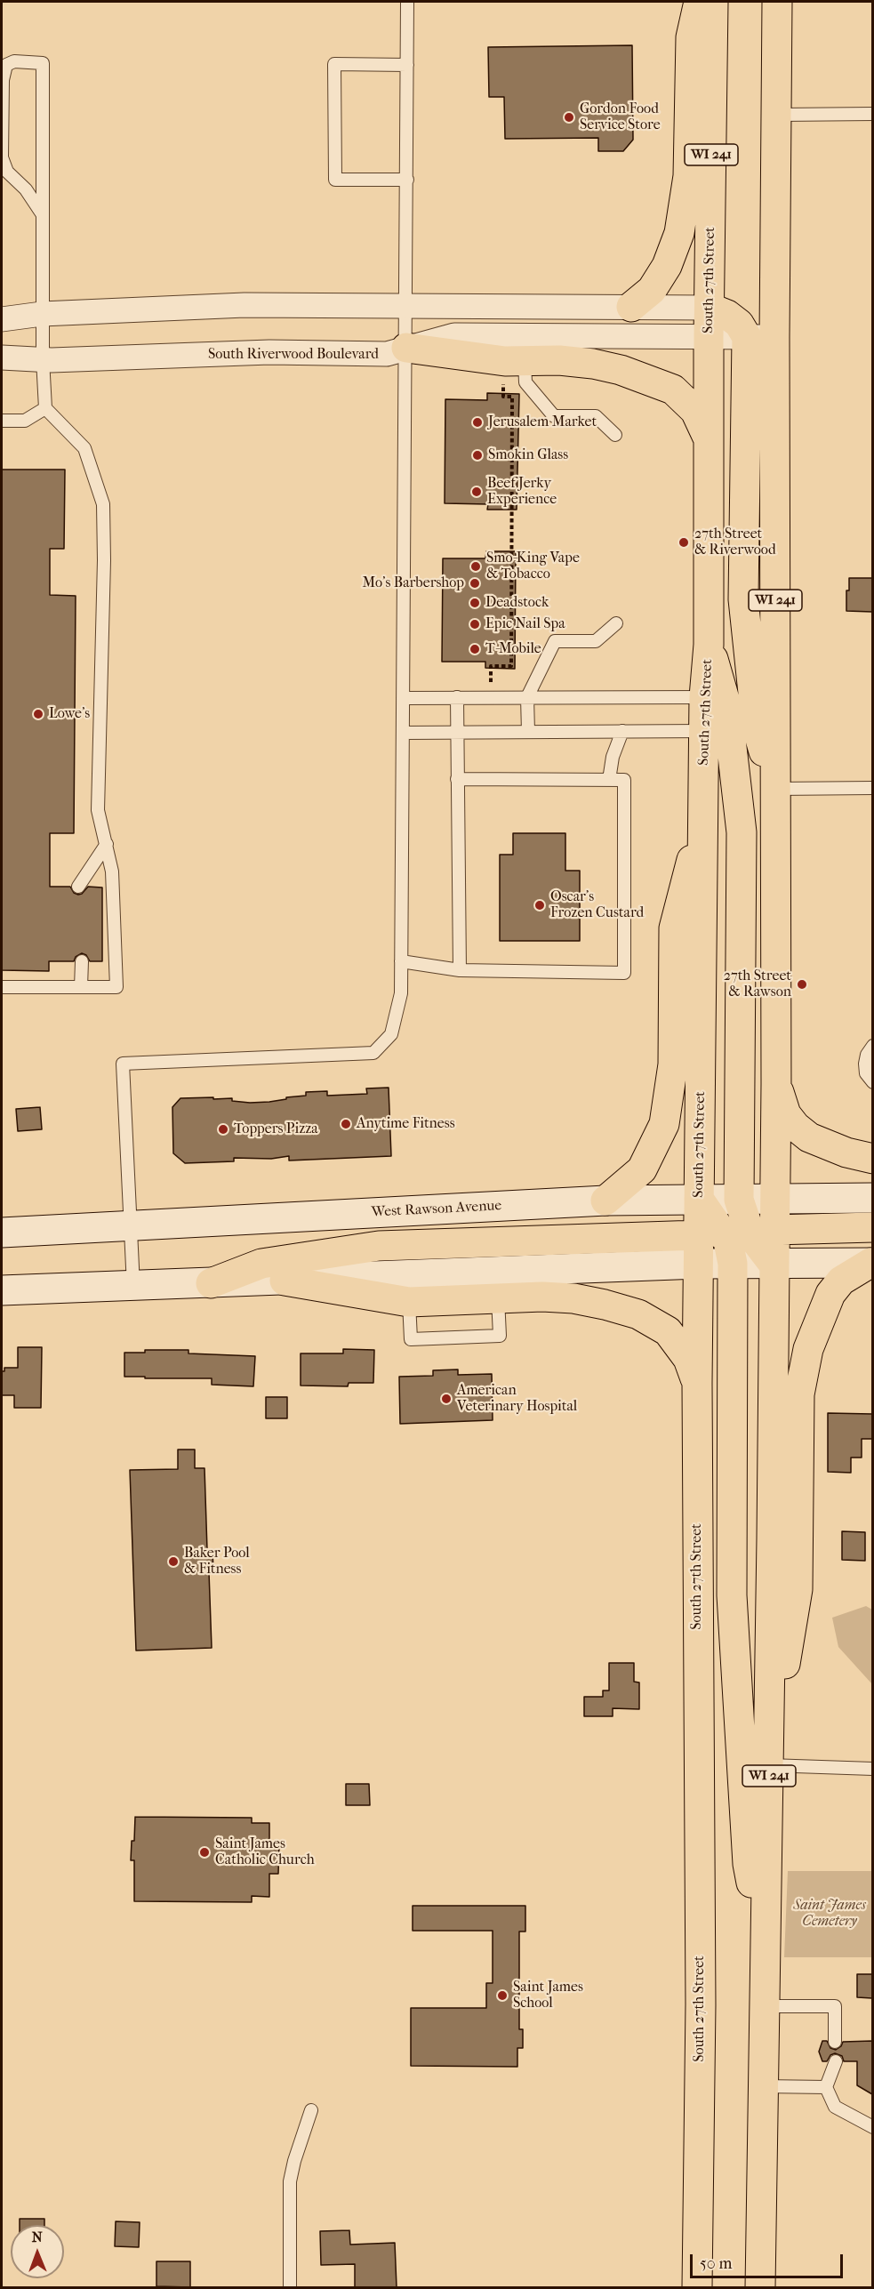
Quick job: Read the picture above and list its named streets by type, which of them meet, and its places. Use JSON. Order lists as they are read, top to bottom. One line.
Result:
{"streets":{"main road":["WI 241","South 27th Street","West Rawson Avenue"],"street":["South Riverwood Boulevard"]},"crossings":[["WI 241","South Riverwood Boulevard"],["WI 241","West Rawson Avenue"],["South 27th Street","South Riverwood Boulevard"],["South 27th Street","West Rawson Avenue"]],"parks":["Saint James Cemetery"],"places":["Gordon Food Service Store","Jerusalem Market","Smokin Glass","Beef Jerky Experience","27th Street & Riverwood","Smo-King Vape & Tobacco","Mo's Barbershop","Deadstock","Epic Nail Spa","T-Mobile","Lowe's","Oscar's Frozen Custard","27th Street & Rawson","Anytime Fitness","Toppers Pizza","American Veterinary Hospital","Baker Pool & Fitness","Saint James Catholic Church","Saint James School"],"scale_bar":"50 m","north":"top"}
